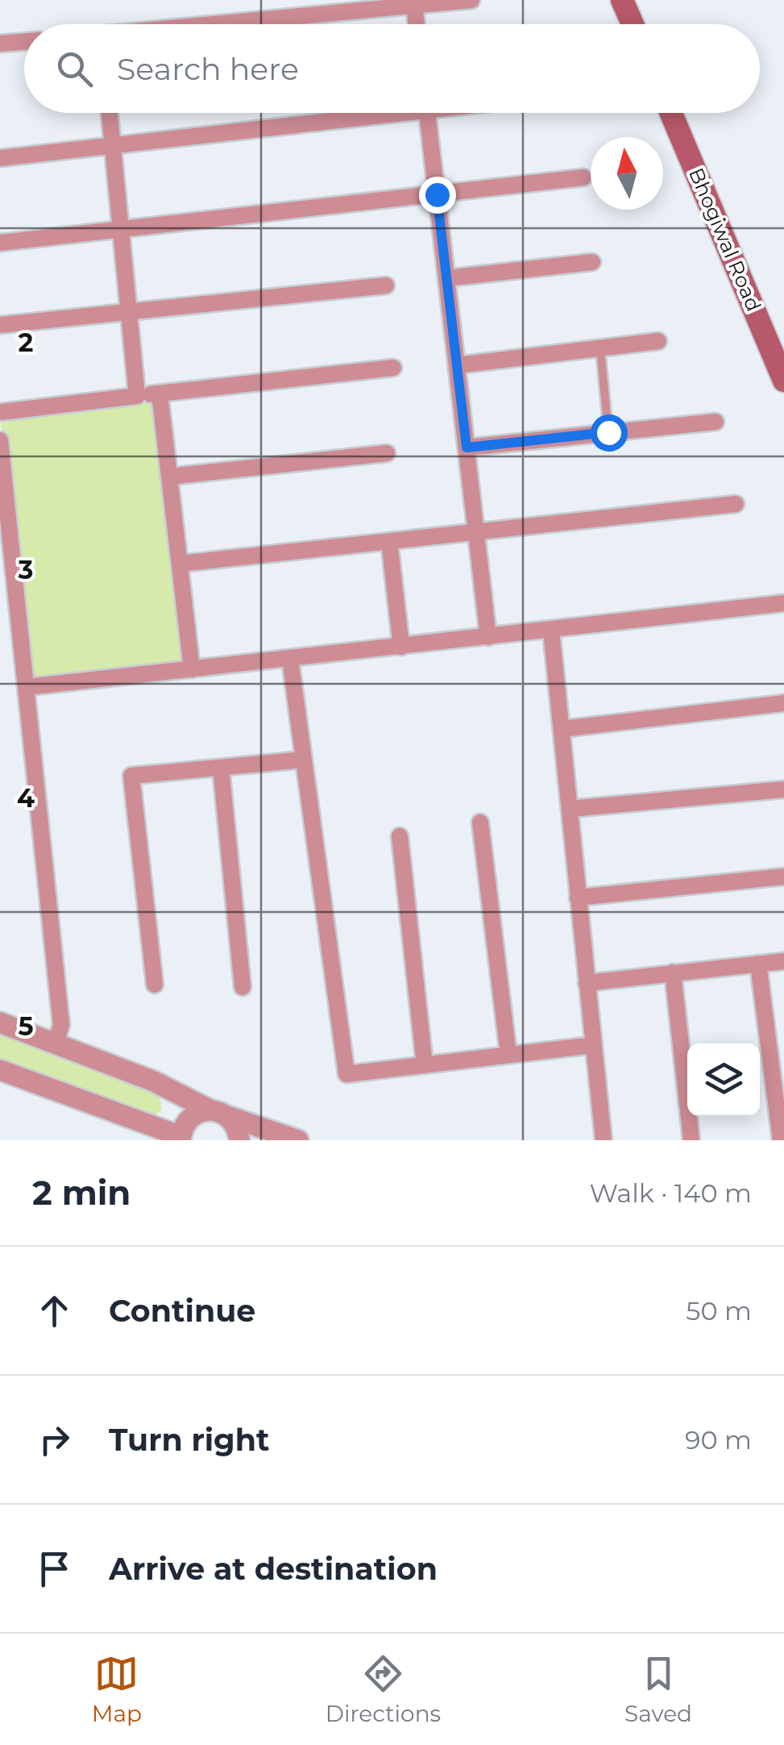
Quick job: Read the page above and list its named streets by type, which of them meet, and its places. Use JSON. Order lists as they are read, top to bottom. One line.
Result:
{"streets":{"main road":["Bhogiwal Road"]},"north":"top","page":{"search":"Search here","heading":["2 min","Walk · 140 m"],"list":[["Continue","50 m"],["Turn right","90 m"],"Arrive at destination"],"nav":["Map","Directions","Saved"]},"grid":{"rows":["2","3","4","5"]}}
